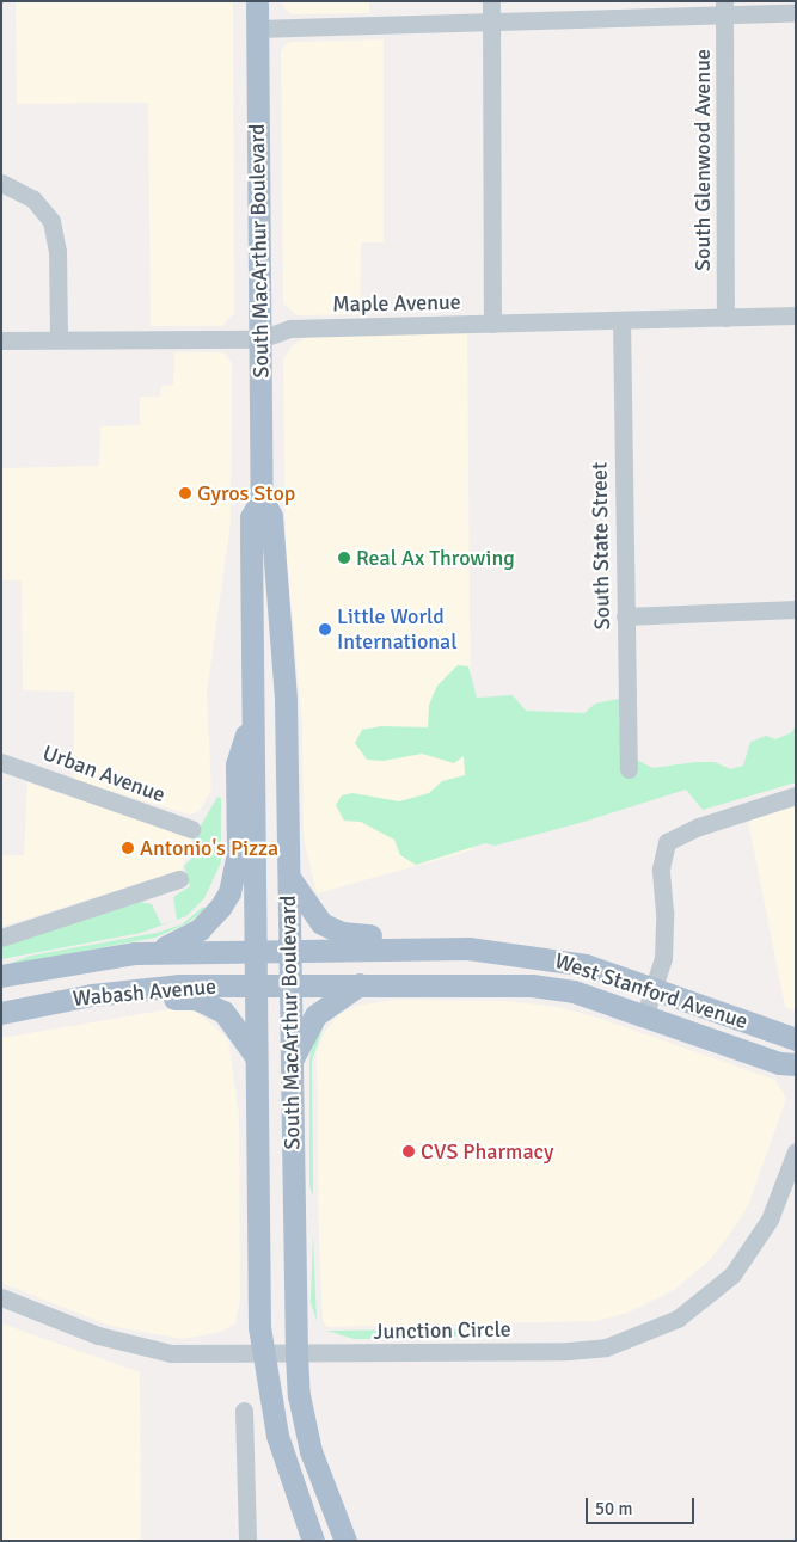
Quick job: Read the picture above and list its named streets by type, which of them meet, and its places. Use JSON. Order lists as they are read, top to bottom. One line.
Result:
{"streets":{"main road":["South MacArthur Boulevard","West Stanford Avenue","Wabash Avenue"],"street":["South Glenwood Avenue","Maple Avenue","South State Street","Urban Avenue","Junction Circle"]},"crossings":[["South Glenwood Avenue","Maple Avenue"],["South MacArthur Boulevard","Maple Avenue"],["South MacArthur Boulevard","West Stanford Avenue"],["South MacArthur Boulevard","Wabash Avenue"],["South MacArthur Boulevard","Junction Circle"],["Maple Avenue","South State Street"],["West Stanford Avenue","Wabash Avenue"]],"places":["Gyros Stop","Real Ax Throwing","Little World International","Antonio's Pizza","CVS Pharmacy"],"scale_bar":"50 m"}
